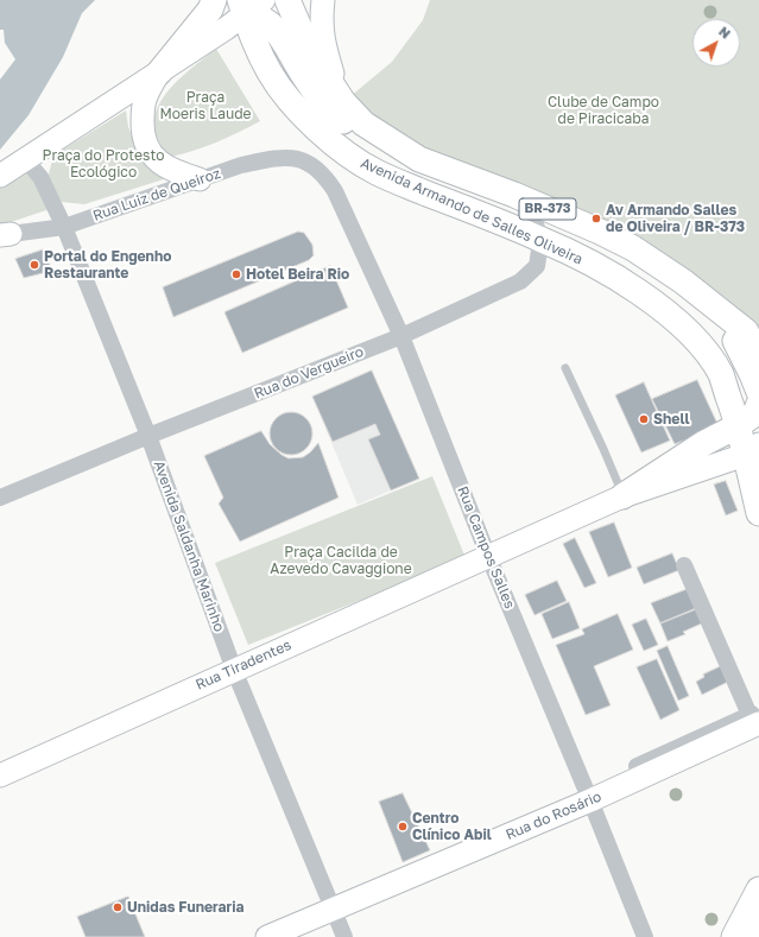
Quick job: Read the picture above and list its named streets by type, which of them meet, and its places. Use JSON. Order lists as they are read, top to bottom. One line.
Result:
{"streets":{"main road":["BR-373","Avenida Armando de Salles Oliveira"],"street":["Rua Luiz de Queiroz","Rua do Vergueiro","Avenida Saldanha Marinho","Rua Campos Salles","Rua Tiradentes","Rua do Rosário"]},"crossings":[["Rua Luiz de Queiroz","Avenida Saldanha Marinho"],["Rua Luiz de Queiroz","Rua Campos Salles"],["BR-373","Avenida Armando de Salles Oliveira"],["Avenida Armando de Salles Oliveira","Rua do Vergueiro"],["Avenida Armando de Salles Oliveira","Rua Tiradentes"],["Rua do Vergueiro","Avenida Saldanha Marinho"],["Rua do Vergueiro","Rua Campos Salles"],["Avenida Saldanha Marinho","Rua Tiradentes"],["Avenida Saldanha Marinho","Rua do Rosário"],["Rua Campos Salles","Rua Tiradentes"],["Rua Campos Salles","Rua do Rosário"]],"parks":["Praça Moeris Laude","Clube de Campo de Piracicaba","Praça do Protesto Ecológico","Praça Cacilda de Azevedo Cavaggione"],"places":["Av Armando Salles de Oliveira / BR-373","Portal do Engenho Restaurante","Hotel Beira Rio","Shell","Centro Clínico Abil","Unidas Funeraria"],"north":"top right"}
